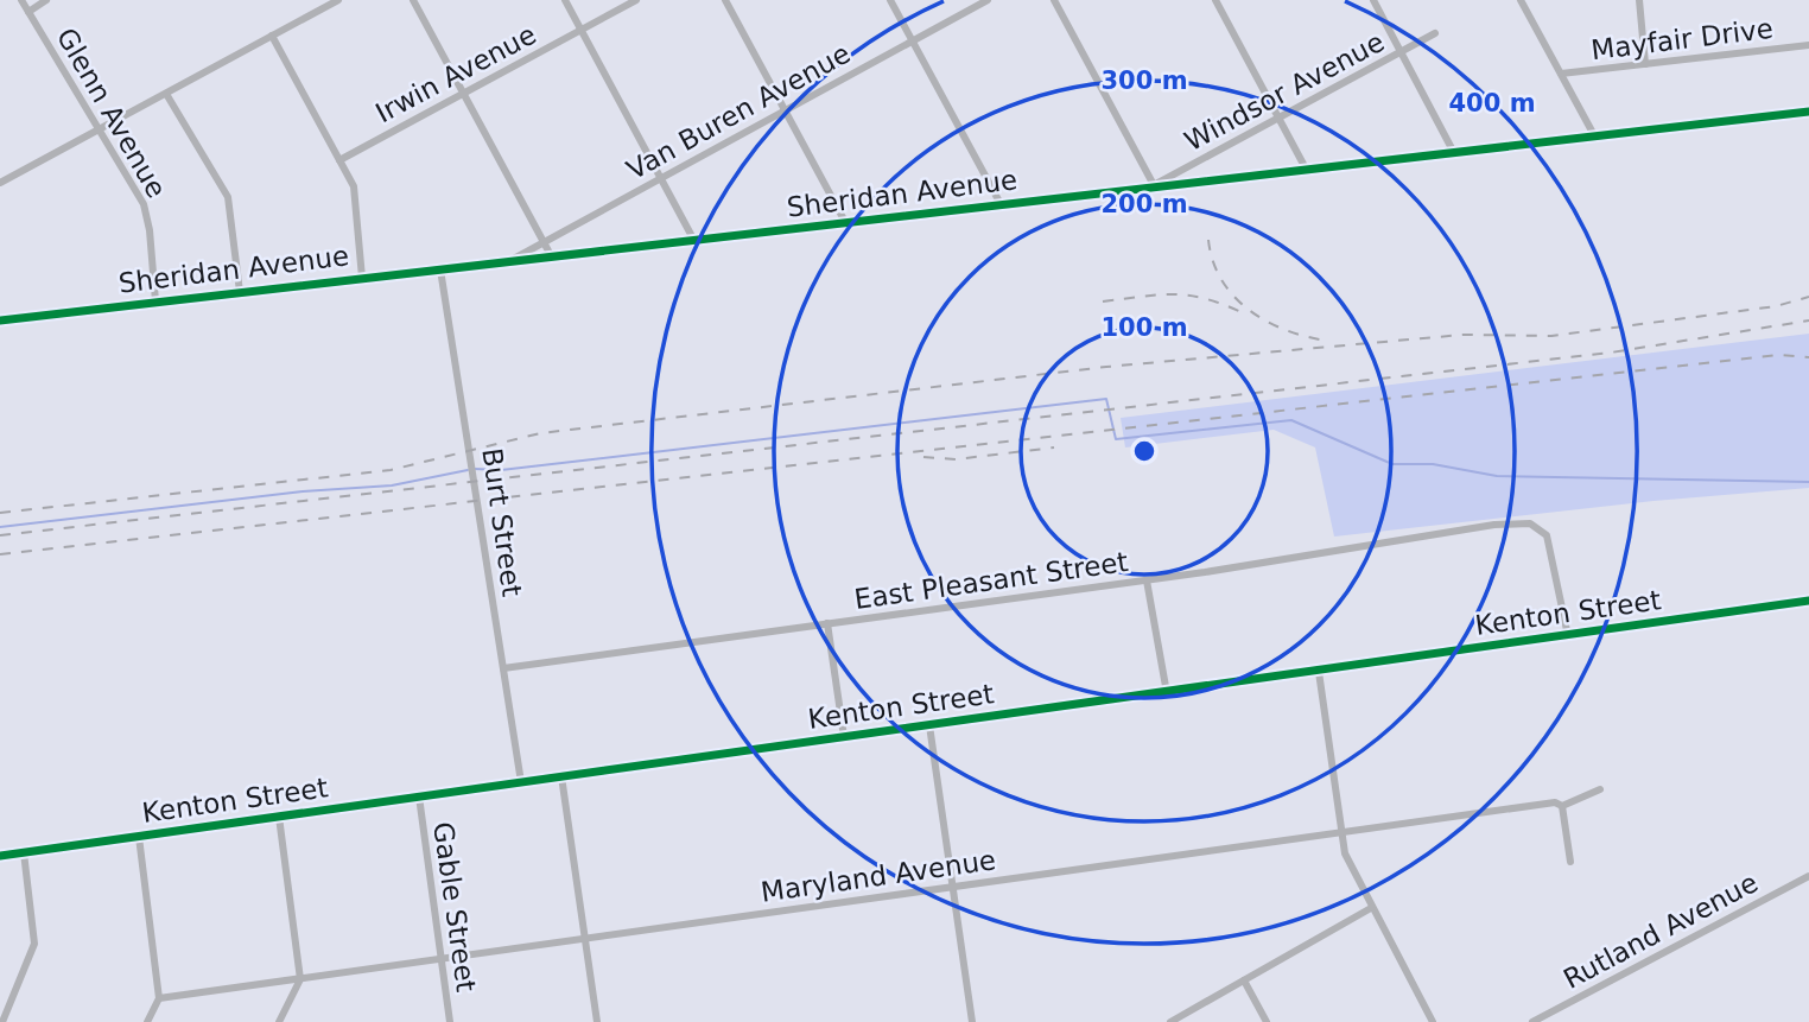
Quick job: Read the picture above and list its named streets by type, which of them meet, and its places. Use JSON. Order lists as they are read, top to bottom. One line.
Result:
{"streets":{"street":["Mayfair Drive","Irwin Avenue","Windsor Avenue","Van Buren Avenue","Glenn Avenue","Sheridan Avenue","Burt Street","East Pleasant Street","Kenton Street","Maryland Avenue","Gable Street","Rutland Avenue"]},"crossings":[["Windsor Avenue","Sheridan Avenue"],["Van Buren Avenue","Sheridan Avenue"],["Glenn Avenue","Sheridan Avenue"],["Sheridan Avenue","Burt Street"],["Burt Street","East Pleasant Street"],["Burt Street","Kenton Street"],["East Pleasant Street","Kenton Street"],["Kenton Street","Gable Street"],["Maryland Avenue","Gable Street"]],"rings":["300 m","400 m","200 m","100 m"]}
